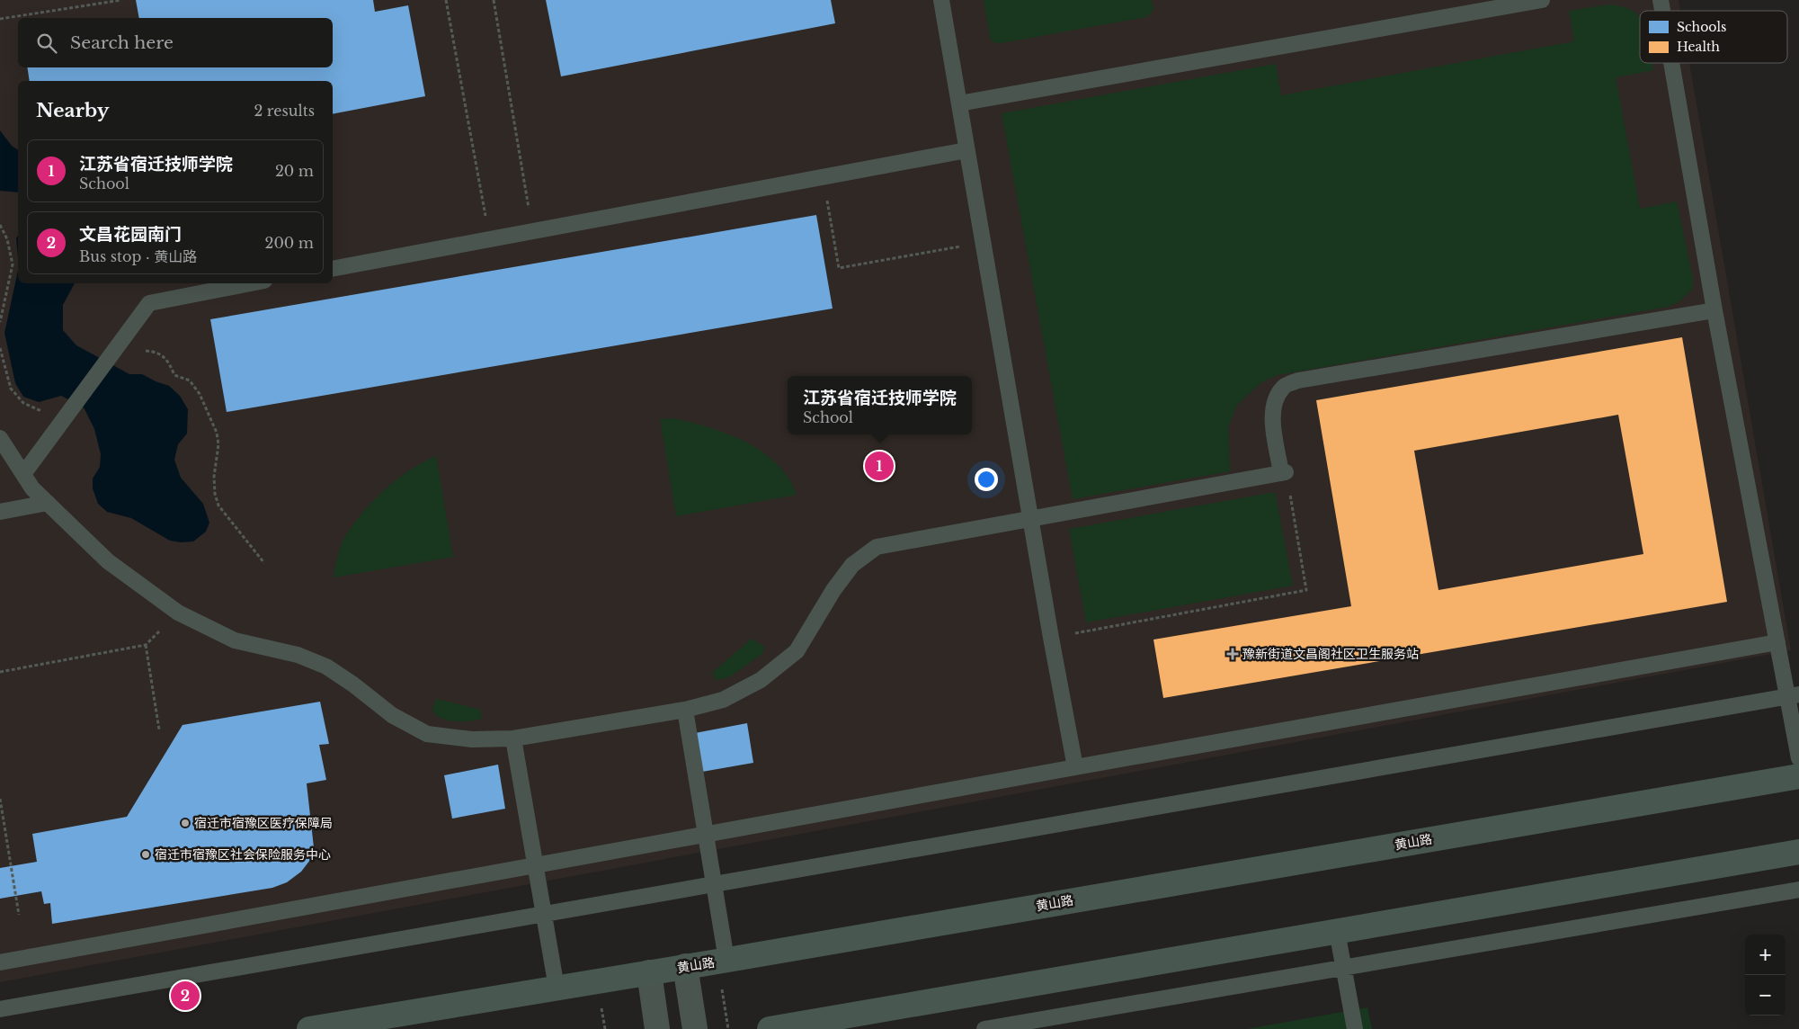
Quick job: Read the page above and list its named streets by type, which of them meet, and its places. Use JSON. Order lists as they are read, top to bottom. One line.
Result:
{"streets":{"main road":["黄山路"]},"places":{"health":["豫新街道文昌阁社区卫生服务站"],"other":["宿迁市宿豫区医疗保障局","宿迁市宿豫区社会保险服务中心"]},"legend":["Schools","Health"],"page":{"search":"Search here","heading":["Nearby","2 results"],"list":[{"mark":"1","name":"江苏省宿迁技师学院","note":"School","value":"20 m"},{"mark":"2","name":"文昌花园南门","note":"Bus stop · 黄山路","value":"200 m"}],"popup":["江苏省宿迁技师学院","School"],"pins":["1","2"],"map_buttons":["+","−"]}}
